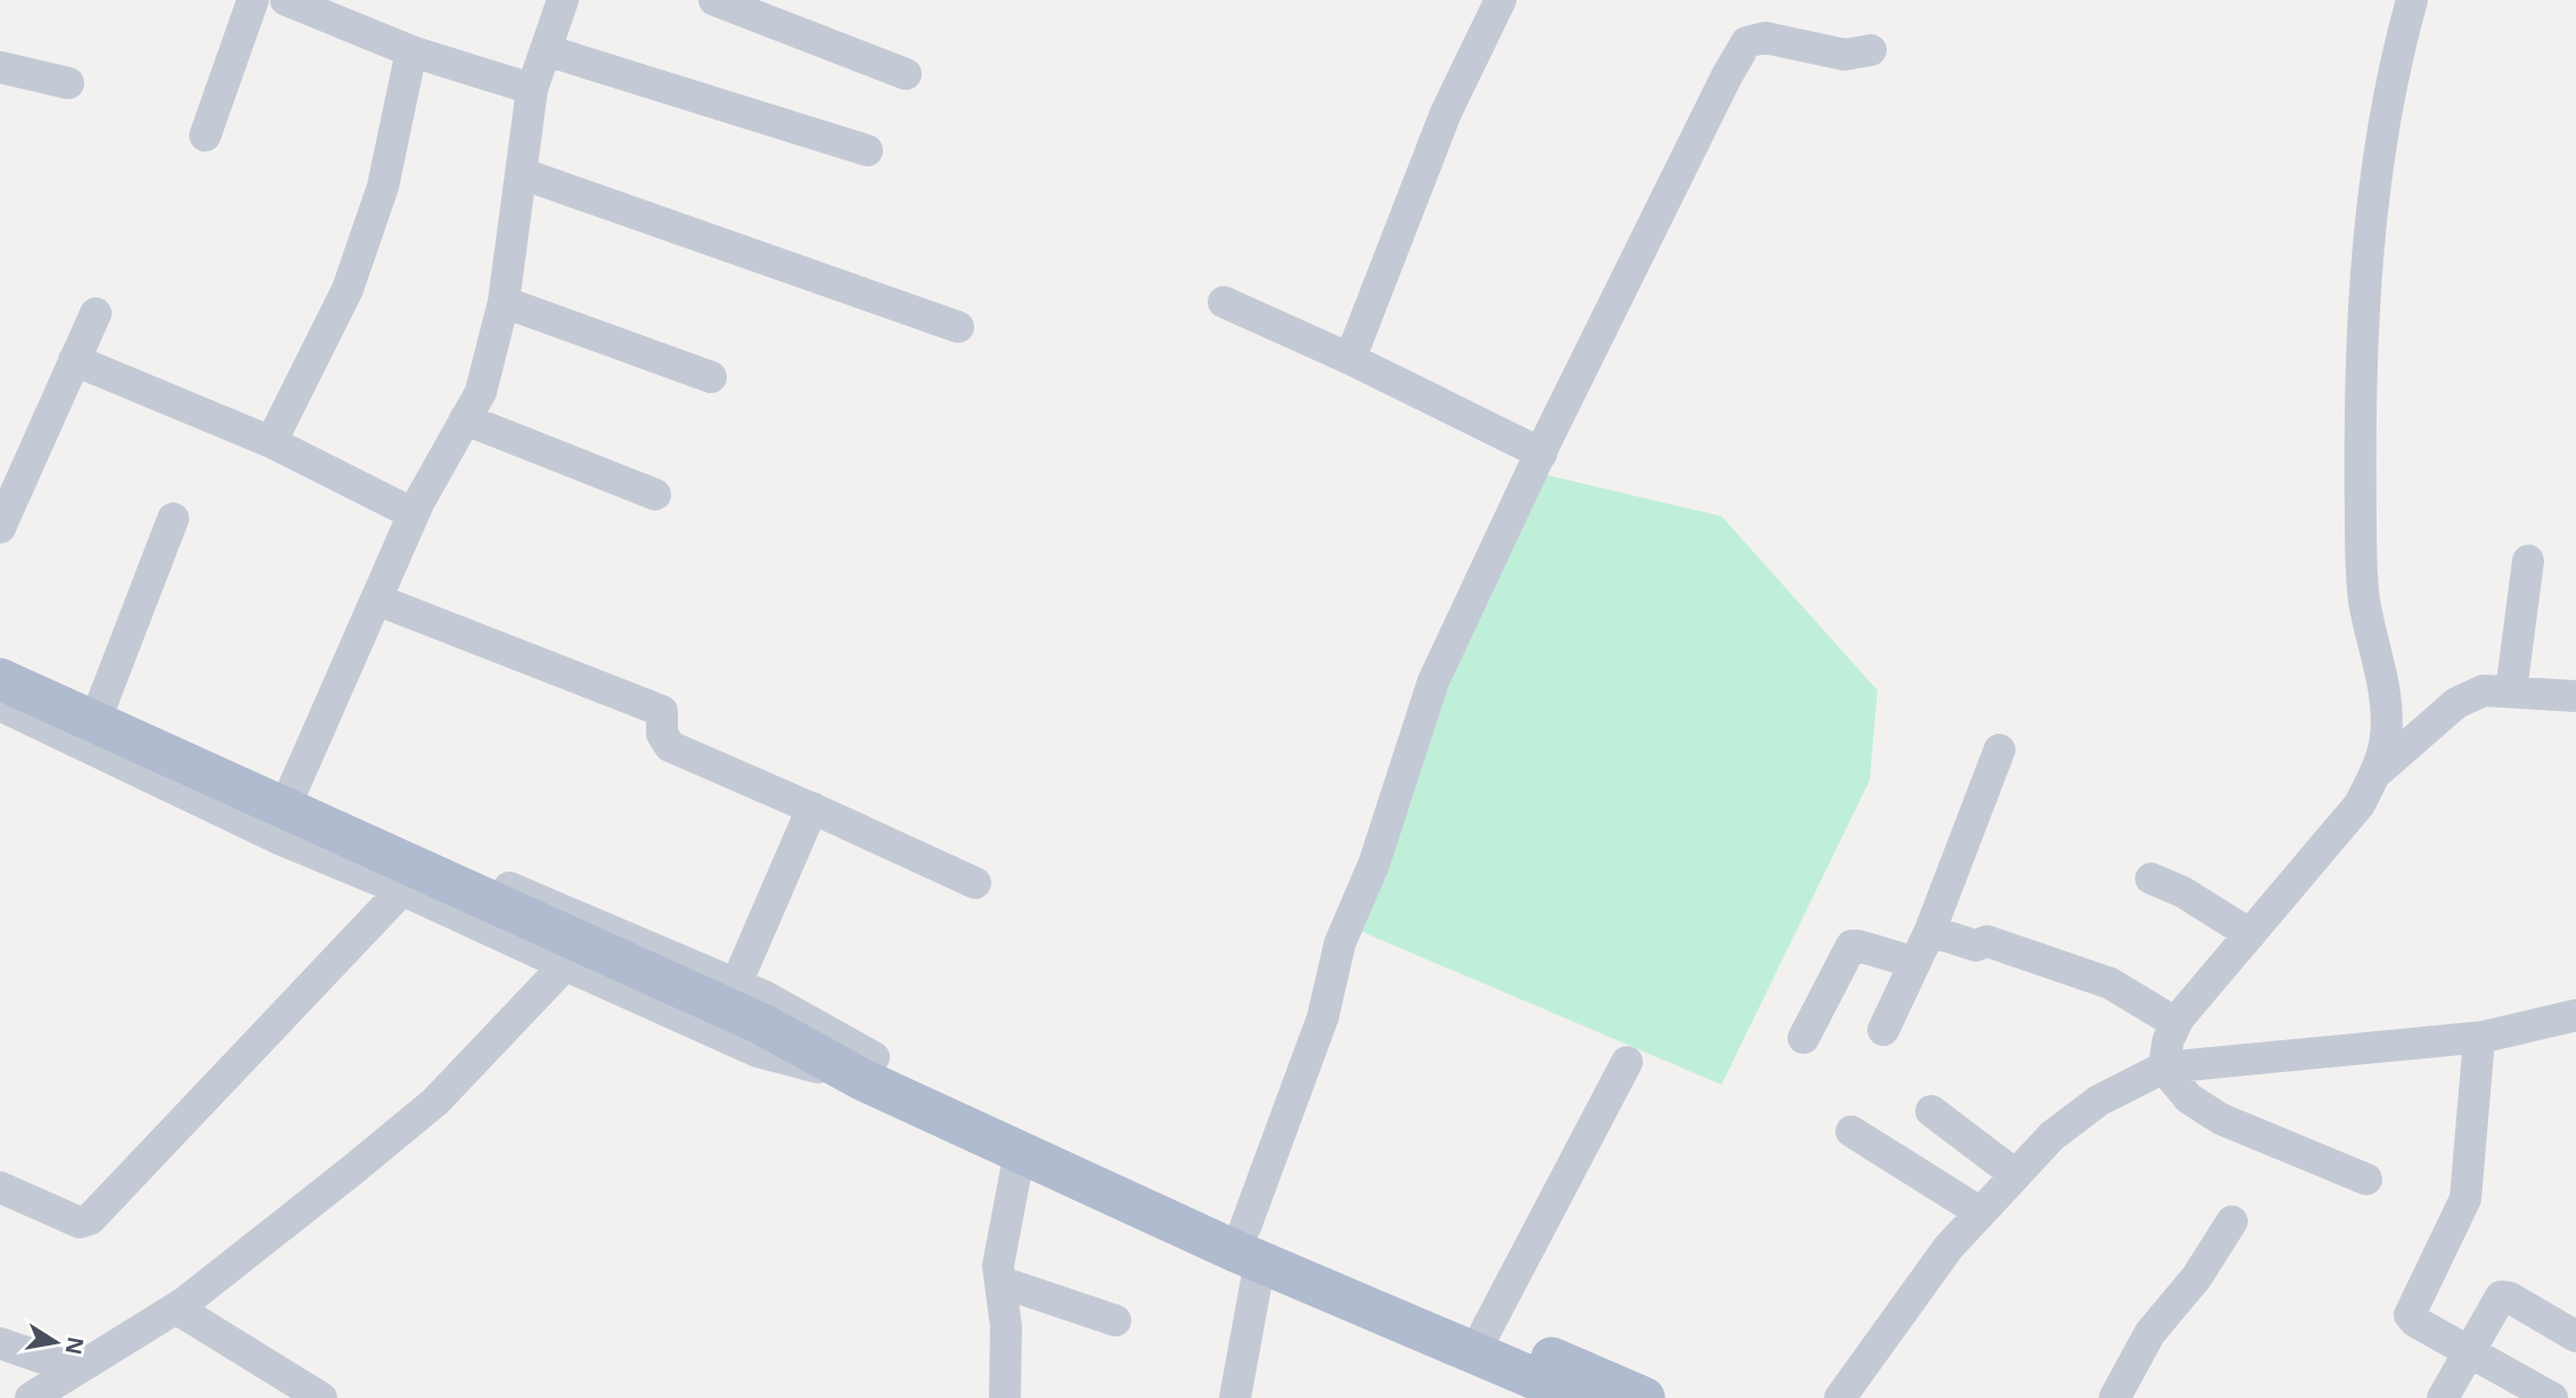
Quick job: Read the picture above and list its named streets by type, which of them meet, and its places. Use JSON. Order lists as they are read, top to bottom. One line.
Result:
{"north":"right"}
